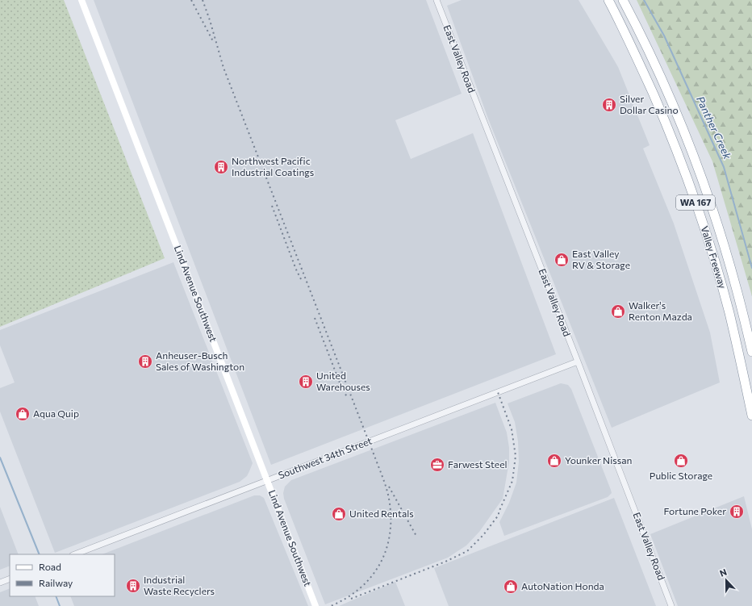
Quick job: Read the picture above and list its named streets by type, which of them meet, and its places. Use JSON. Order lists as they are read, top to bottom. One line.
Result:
{"streets":{"highway":["WA 167","Valley Freeway"],"main road":["Lind Avenue Southwest"],"street":["East Valley Road","Southwest 34th Street"]},"crossings":[["East Valley Road","Southwest 34th Street"],["Lind Avenue Southwest","Southwest 34th Street"]],"water":["Panther Creek"],"places":{"building":["Silver Dollar Casino","Northwest Pacific Industrial Coatings","Anheuser-Busch Sales of Washington","United Warehouses","Fortune Poker","Industrial Waste Recyclers"],"shop":["East Valley RV & Storage","Walker's Renton Mazda","Aqua Quip","Younker Nissan","Public Storage","United Rentals","AutoNation Honda"],"office":["Farwest Steel"]},"legend":["Road","Railway"],"north":"top"}
